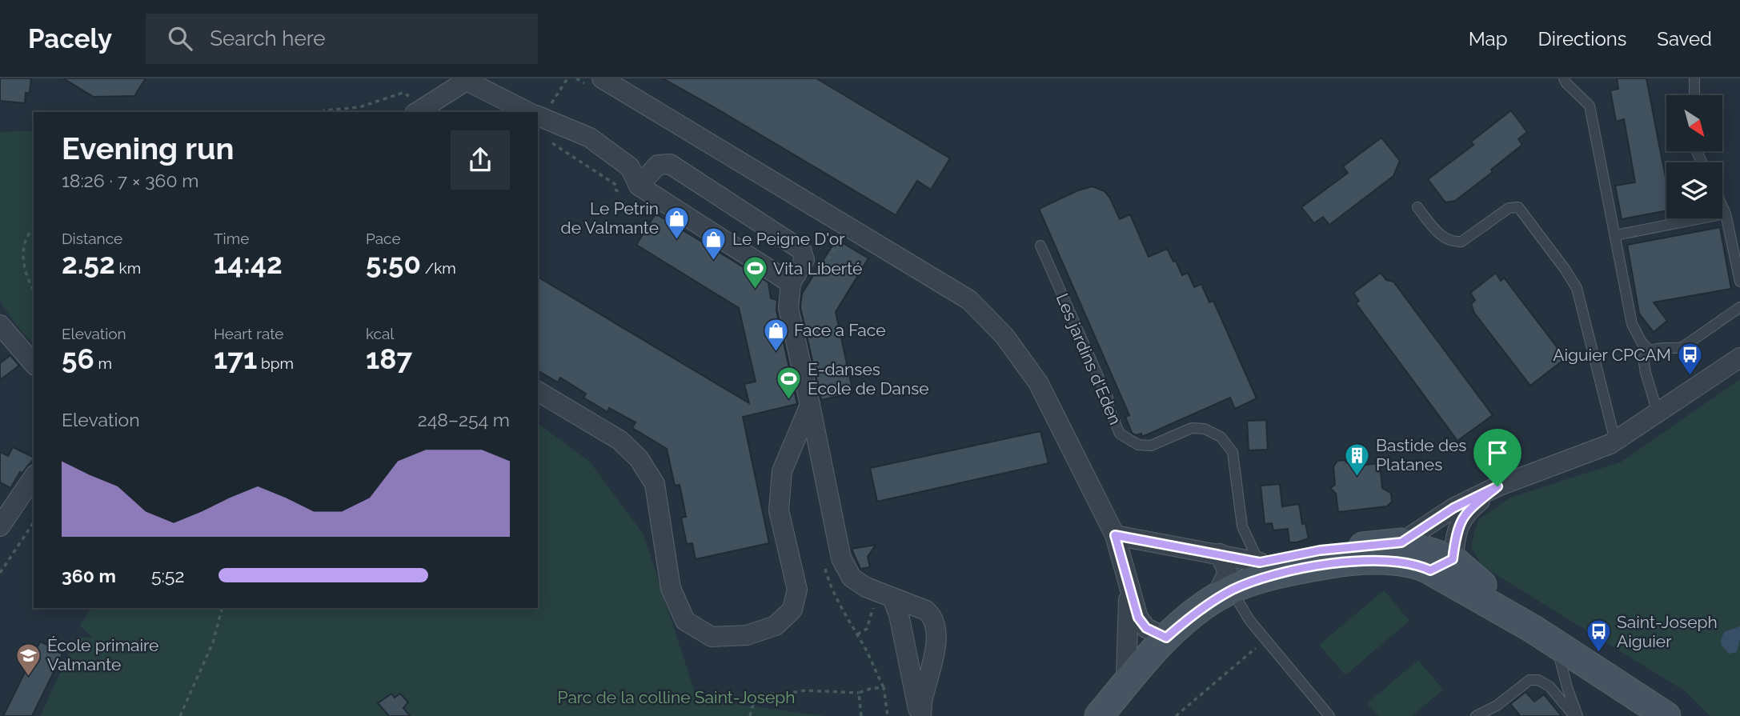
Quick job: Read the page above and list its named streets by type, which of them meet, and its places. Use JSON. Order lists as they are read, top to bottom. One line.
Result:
{"streets":{"lane":["Les jardins d'Eden"]},"parks":["Parc de la colline Saint-Joseph"],"places":{"shop":["Le Petrin de Valmante","Le Peigne D'or","Face a Face"],"sports":["Vita Liberté","E-danses Ecole de Danse"],"bus stop":["Aiguier CPCAM","Saint-Joseph Aiguier"],"building":["Bastide des Platanes"],"school or university":["École primaire Valmante"]},"north":"bottom right","page":{"header":"Pacely","search":"Search here","nav":["Map","Directions","Saved"],"heading":["Evening run","18:26 · 7 × 360 m"],"stats":[["Distance","2.52 km"],["Time","14:42"],["Pace","5:50 /km"],["Elevation","56 m"],["Heart rate","171 bpm"],["kcal","187"]],"chart":["Elevation","248–254 m"],"list":[{"name":"360 m","note":"5:52"}]}}
